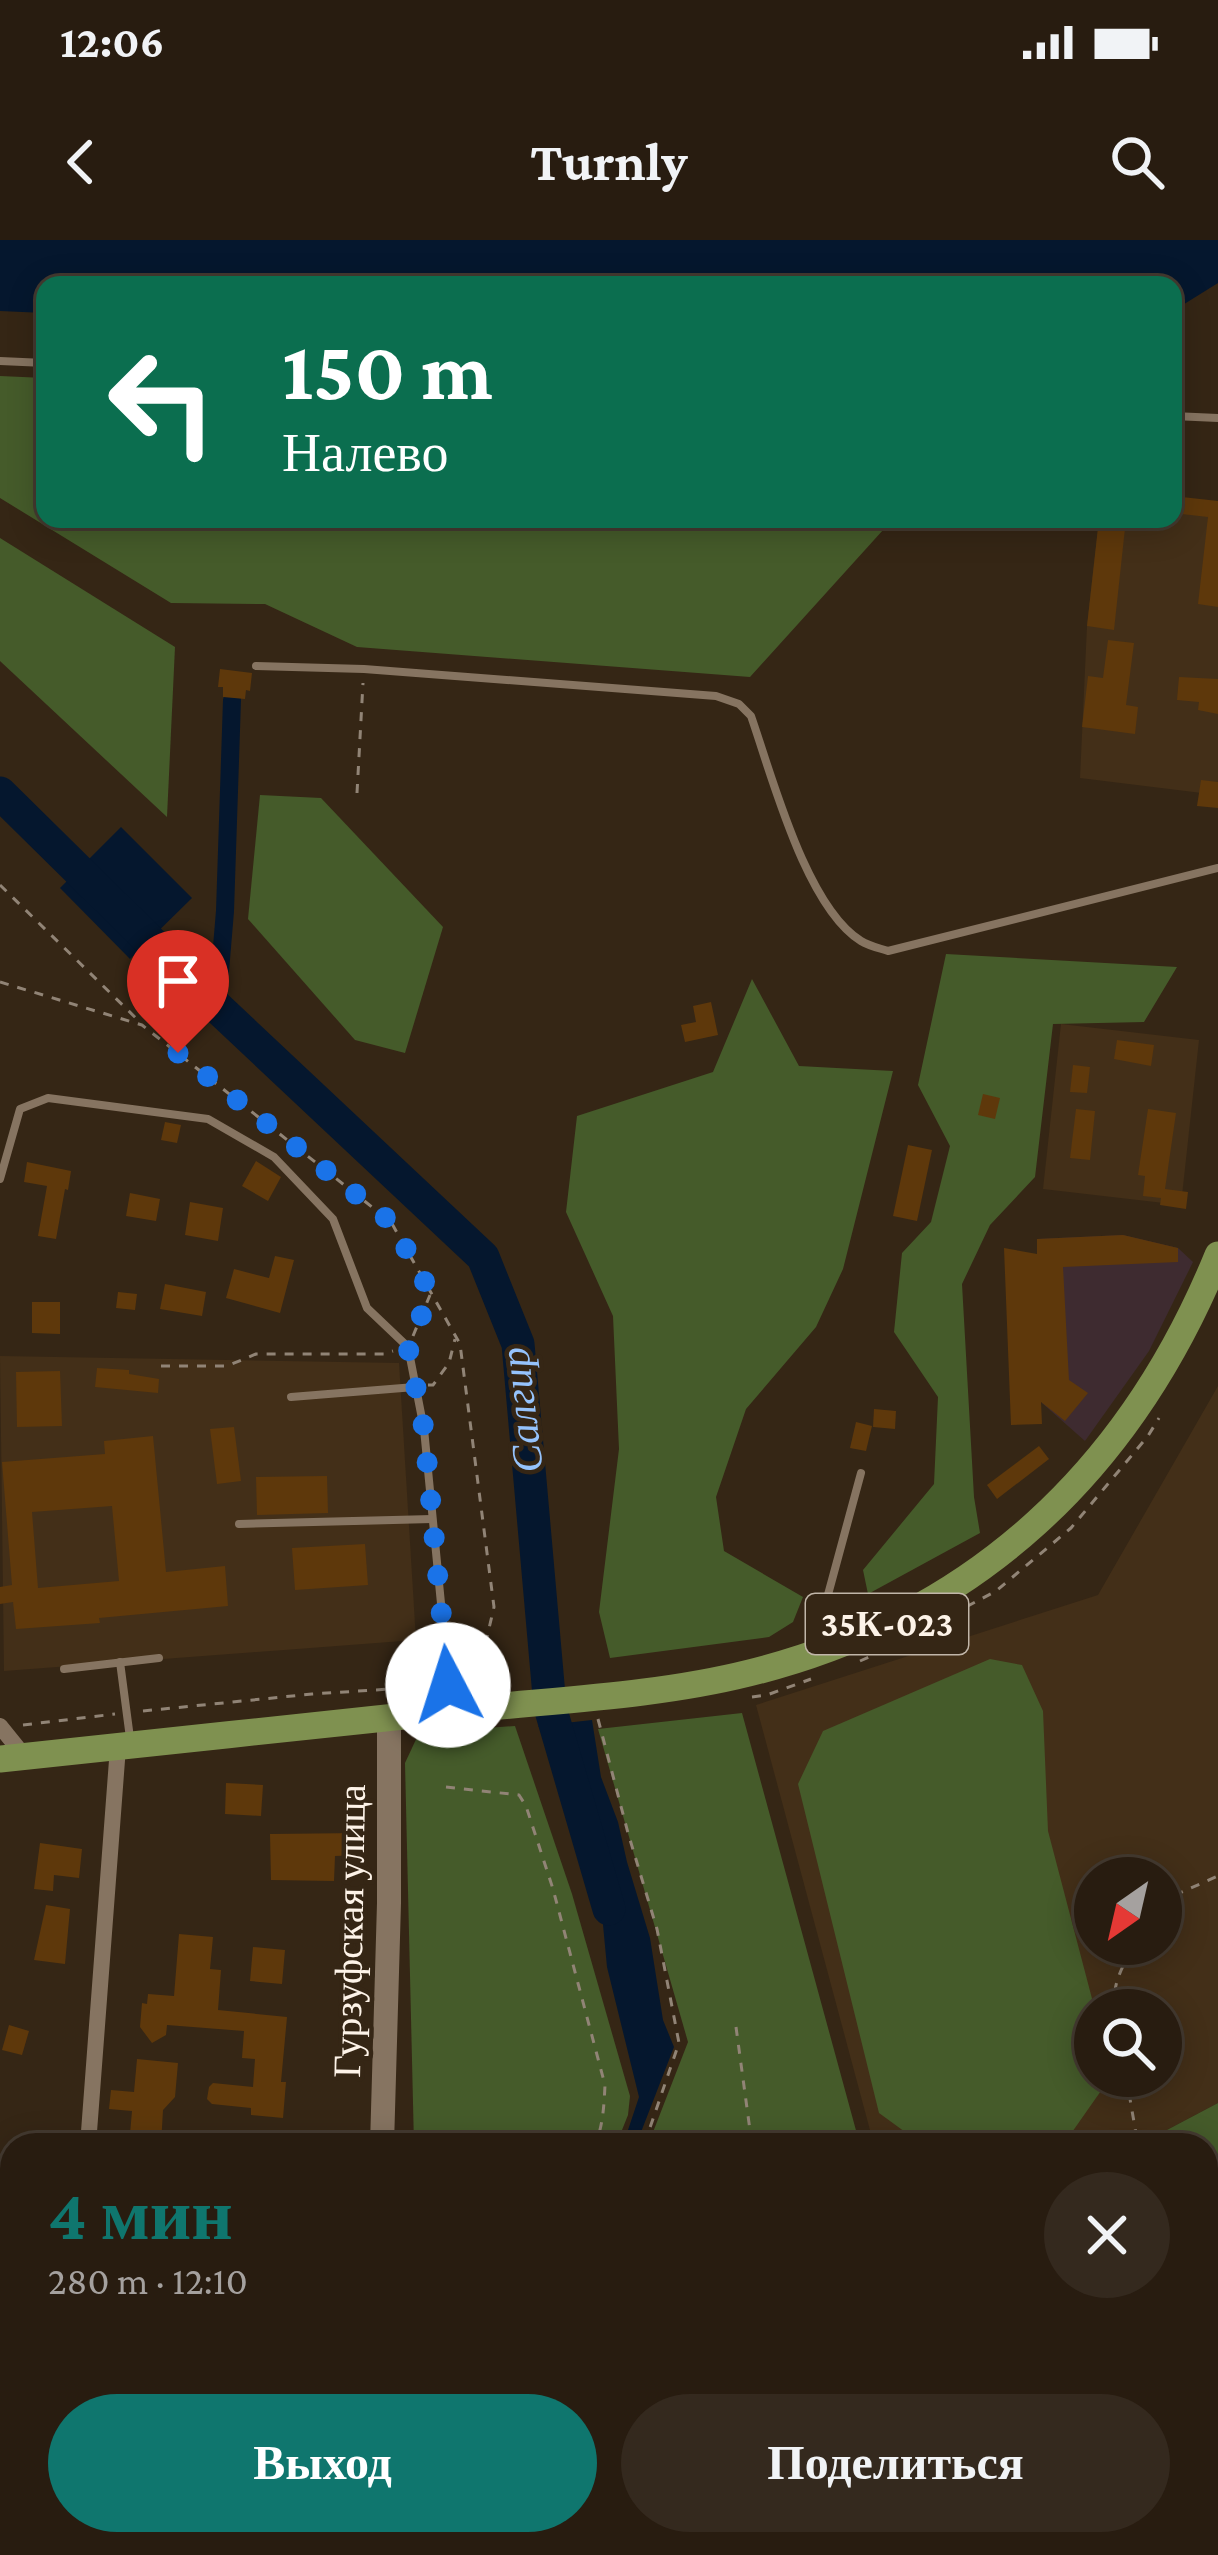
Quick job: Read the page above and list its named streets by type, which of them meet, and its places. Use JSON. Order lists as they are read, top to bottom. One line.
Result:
{"streets":{"main road":["35К-023","Гурзуфская улица"]},"crossings":[["35К-023","Гурзуфская улица"]],"water":["Салгир"],"north":"bottom left","page":{"status":"12:06","header":"Turnly","turn":["150 m","Налево"],"heading":["4 мин","280 m · 12:10"],"buttons":["Выход","Поделиться"]}}
